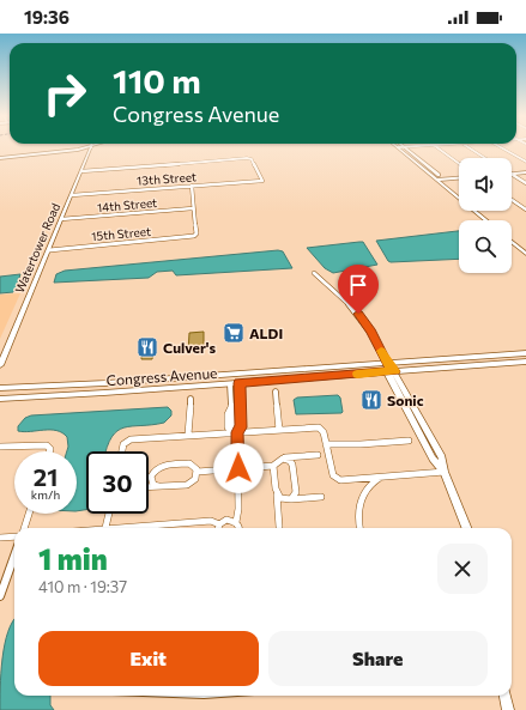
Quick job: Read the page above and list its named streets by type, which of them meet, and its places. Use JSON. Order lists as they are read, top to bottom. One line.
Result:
{"streets":{"street":["13th Street","14th Street","15th Street","Watertower Road","Congress Avenue"]},"crossings":[["13th Street","Watertower Road"],["14th Street","15th Street"],["14th Street","Watertower Road"],["15th Street","Watertower Road"]],"places":{"supermarket":["ALDI"],"restaurant":["Culver's","Sonic"]},"page":{"status":"19:36","turn":["110 m","Congress Avenue"],"speed":"21 km/h","limit":"30","heading":["1 min","410 m · 19:37"],"buttons":["Exit","Share"]}}
